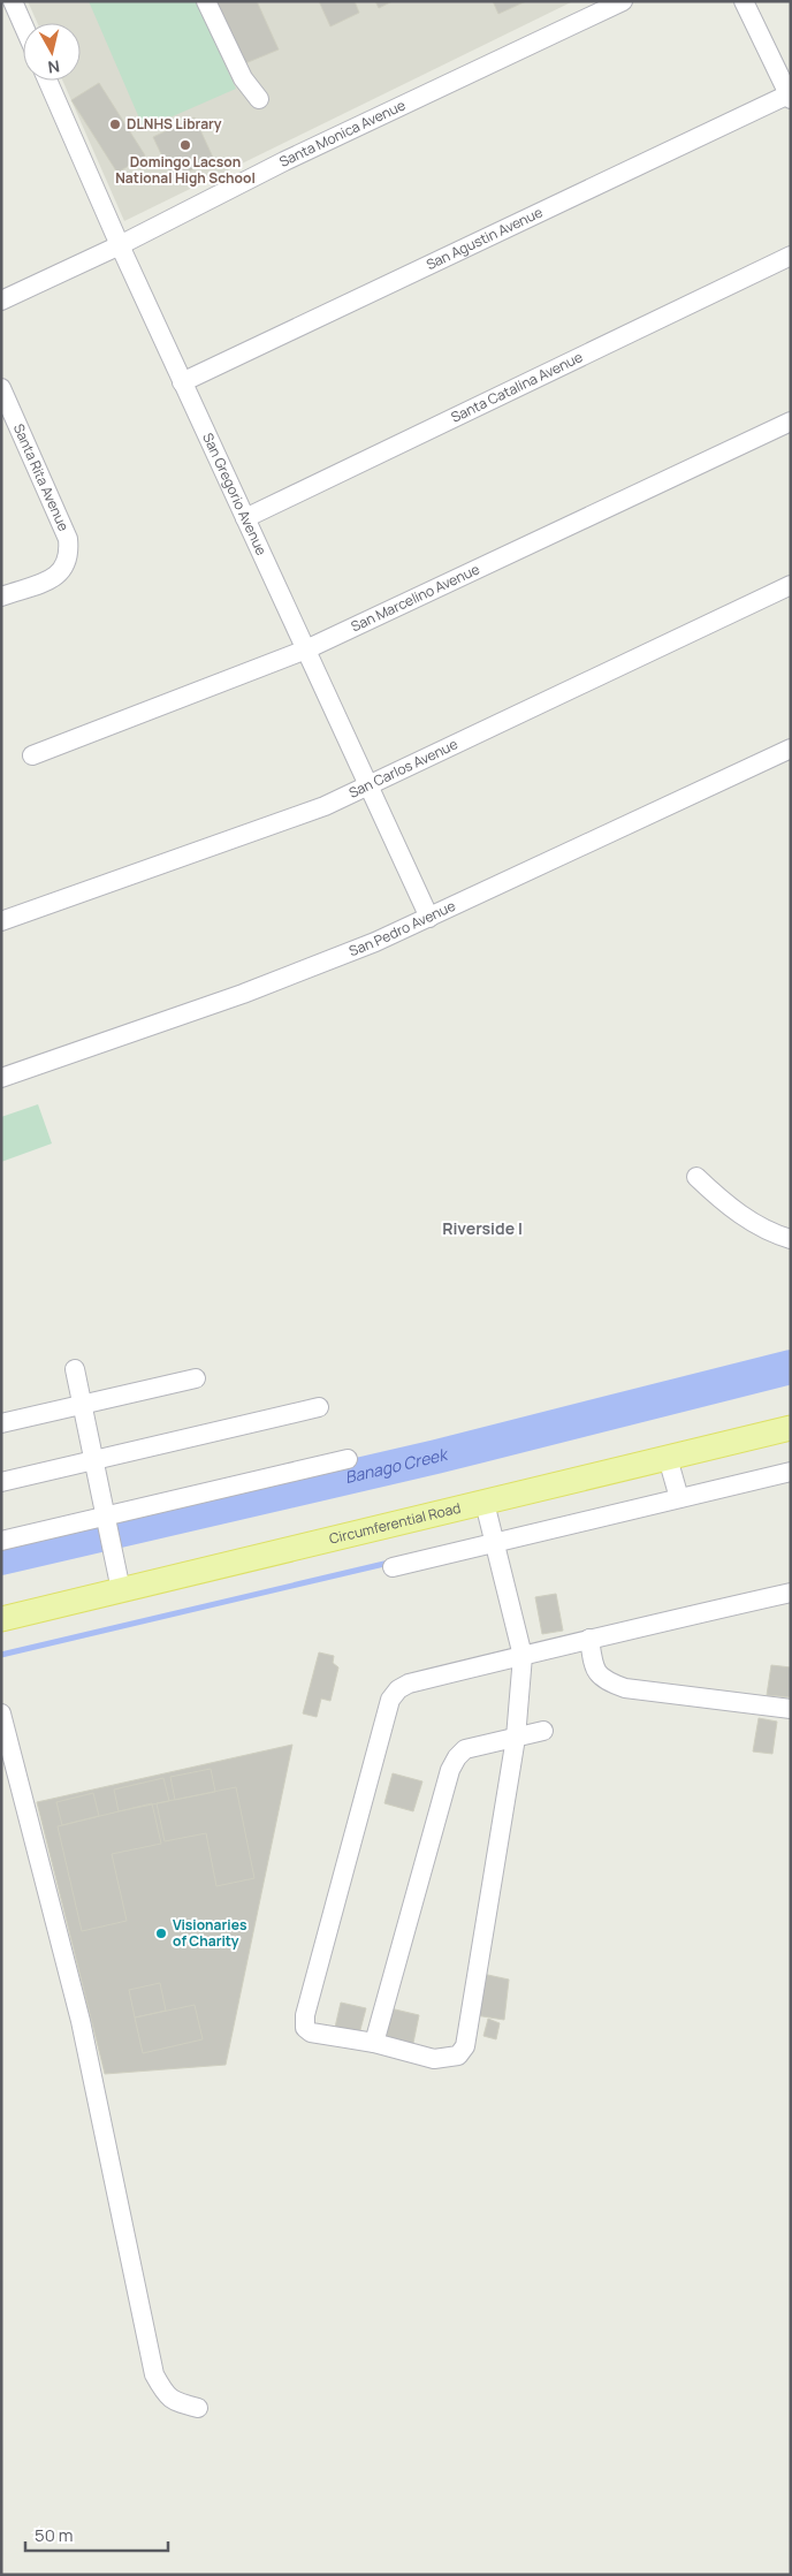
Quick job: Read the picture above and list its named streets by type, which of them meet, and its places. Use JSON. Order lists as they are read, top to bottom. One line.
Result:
{"streets":{"main road":["Circumferential Road"],"street":["Santa Monica Avenue","San Agustin Avenue","Santa Catalina Avenue","Santa Rita Avenue","San Gregorio Avenue","San Marcelino Avenue","San Carlos Avenue","San Pedro Avenue"]},"crossings":[["Santa Monica Avenue","San Gregorio Avenue"],["San Agustin Avenue","San Gregorio Avenue"],["Santa Catalina Avenue","San Gregorio Avenue"],["San Gregorio Avenue","San Marcelino Avenue"],["San Gregorio Avenue","San Carlos Avenue"],["San Gregorio Avenue","San Pedro Avenue"]],"districts":["Riverside I"],"water":["Banago Creek"],"places":["DLNHS Library","Domingo Lacson National High School","Visionaries of Charity"],"scale_bar":"50 m","north":"bottom"}
